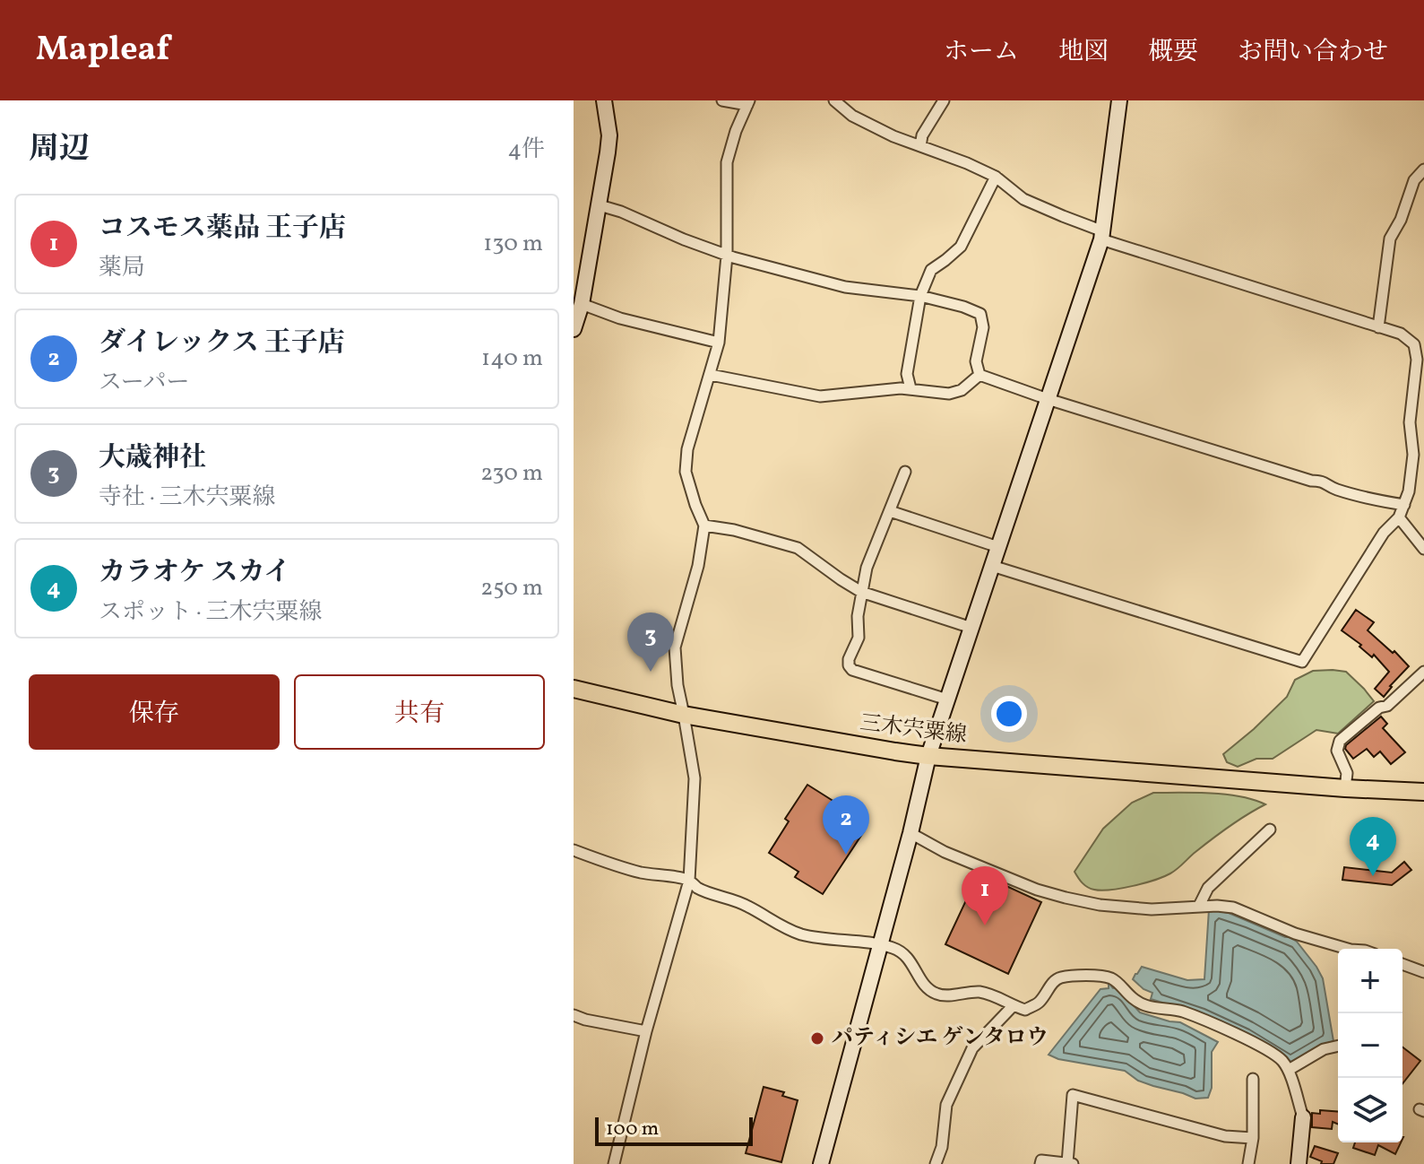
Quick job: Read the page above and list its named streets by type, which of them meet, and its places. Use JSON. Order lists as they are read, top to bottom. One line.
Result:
{"streets":{"main road":["三木宍粟線"]},"places":["パティシエ ゲンタロウ"],"scale_bar":"100 m","page":{"header":"Mapleaf","nav":["ホーム","地図","概要","お問い合わせ"],"heading":["周辺","4件"],"list":[{"mark":"1","name":"コスモス薬品 王子店","note":"薬局","value":"130 m"},{"mark":"2","name":"ダイレックス 王子店","note":"スーパー","value":"140 m"},{"mark":"3","name":"大歳神社","note":"寺社 · 三木宍粟線","value":"230 m"},{"mark":"4","name":"カラオケ スカイ","note":"スポット · 三木宍粟線","value":"250 m"}],"pins":["3","2","4","1"],"buttons":["保存","共有"],"map_buttons":["+","−"],"scale":"100 m"}}
